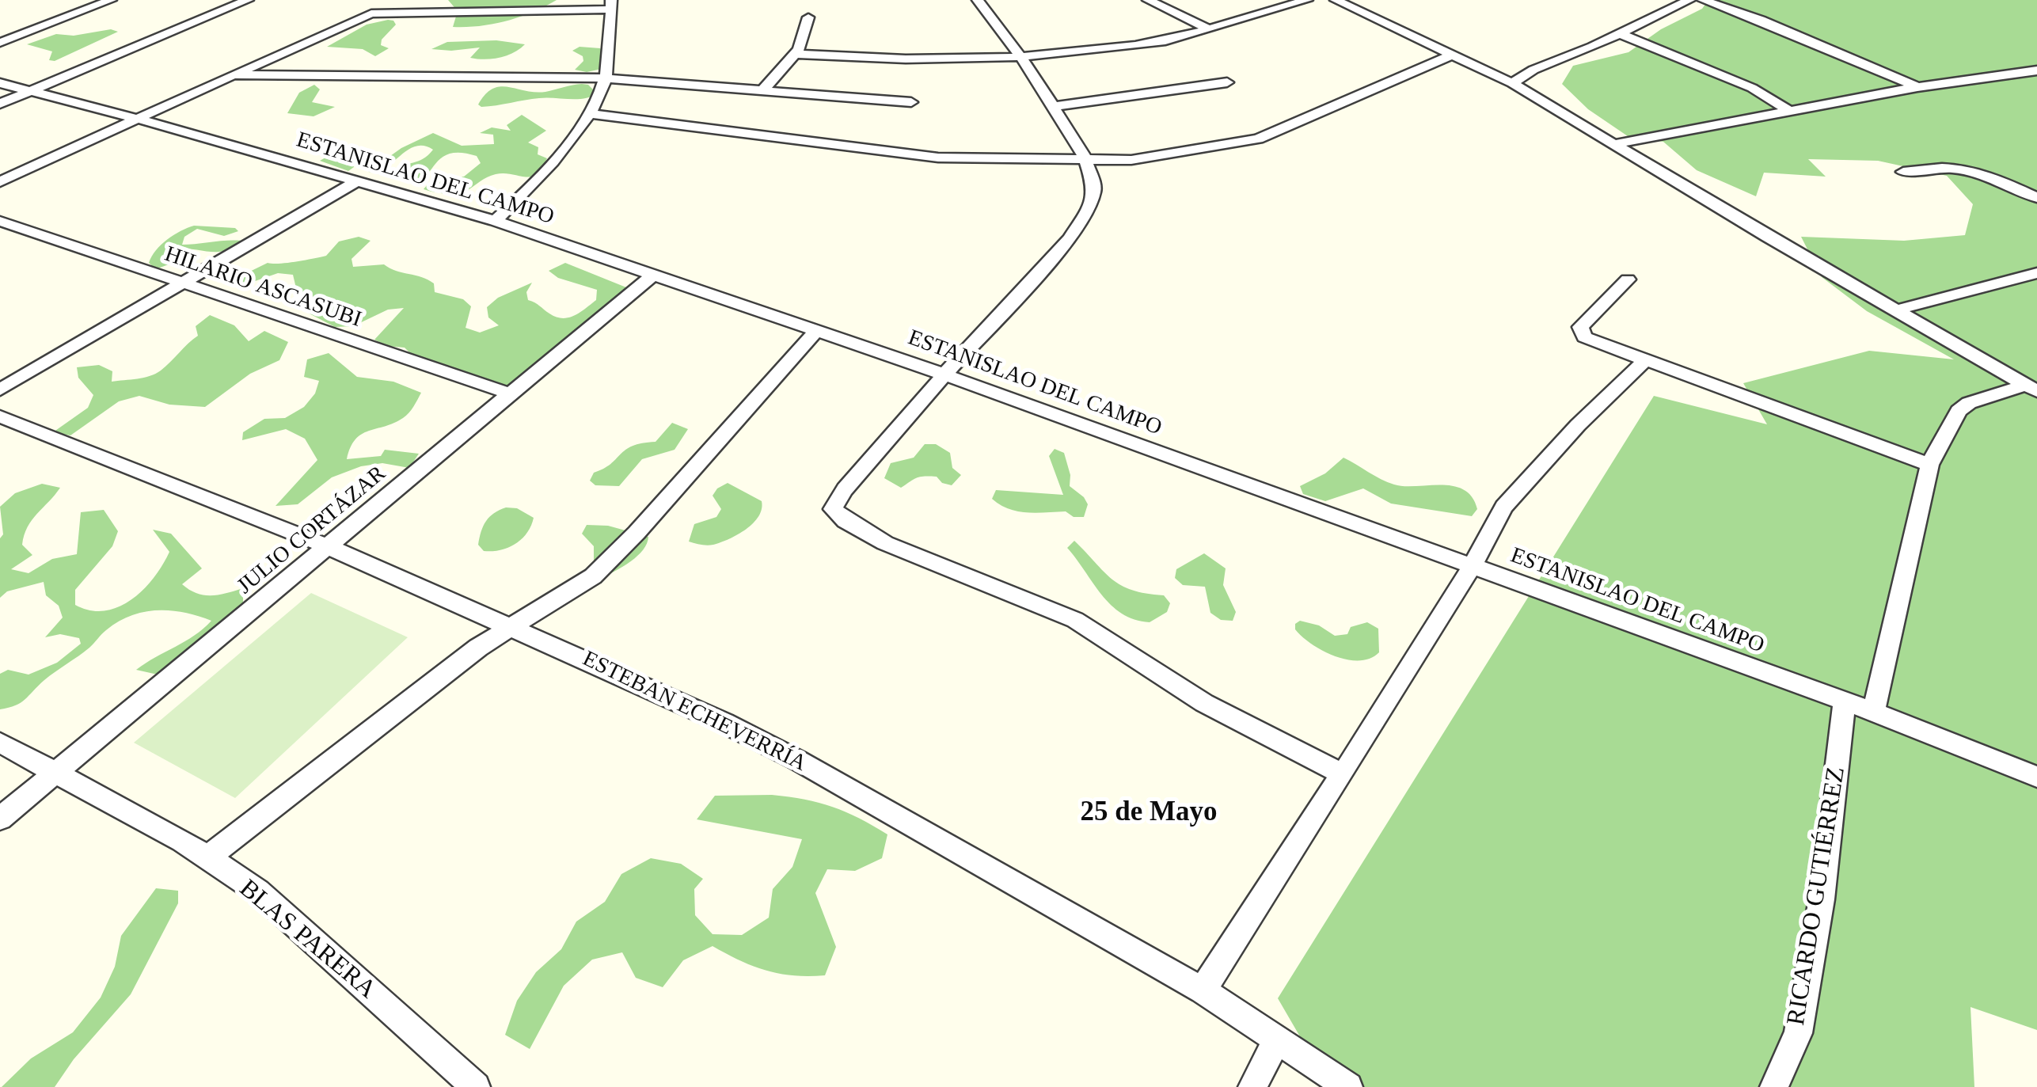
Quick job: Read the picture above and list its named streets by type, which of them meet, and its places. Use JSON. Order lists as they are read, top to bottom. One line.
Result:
{"streets":{"street":["ESTANISLAO DEL CAMPO","HILARIO ASCASUBI","JULIO CORTÁZAR","ESTEBAN ECHEVERRÍA","RICARDO GUTIÉRREZ","BLAS PARERA"]},"crossings":[["ESTANISLAO DEL CAMPO","JULIO CORTÁZAR"],["ESTANISLAO DEL CAMPO","RICARDO GUTIÉRREZ"],["HILARIO ASCASUBI","JULIO CORTÁZAR"],["JULIO CORTÁZAR","ESTEBAN ECHEVERRÍA"],["JULIO CORTÁZAR","BLAS PARERA"]],"districts":["25 de Mayo"]}
